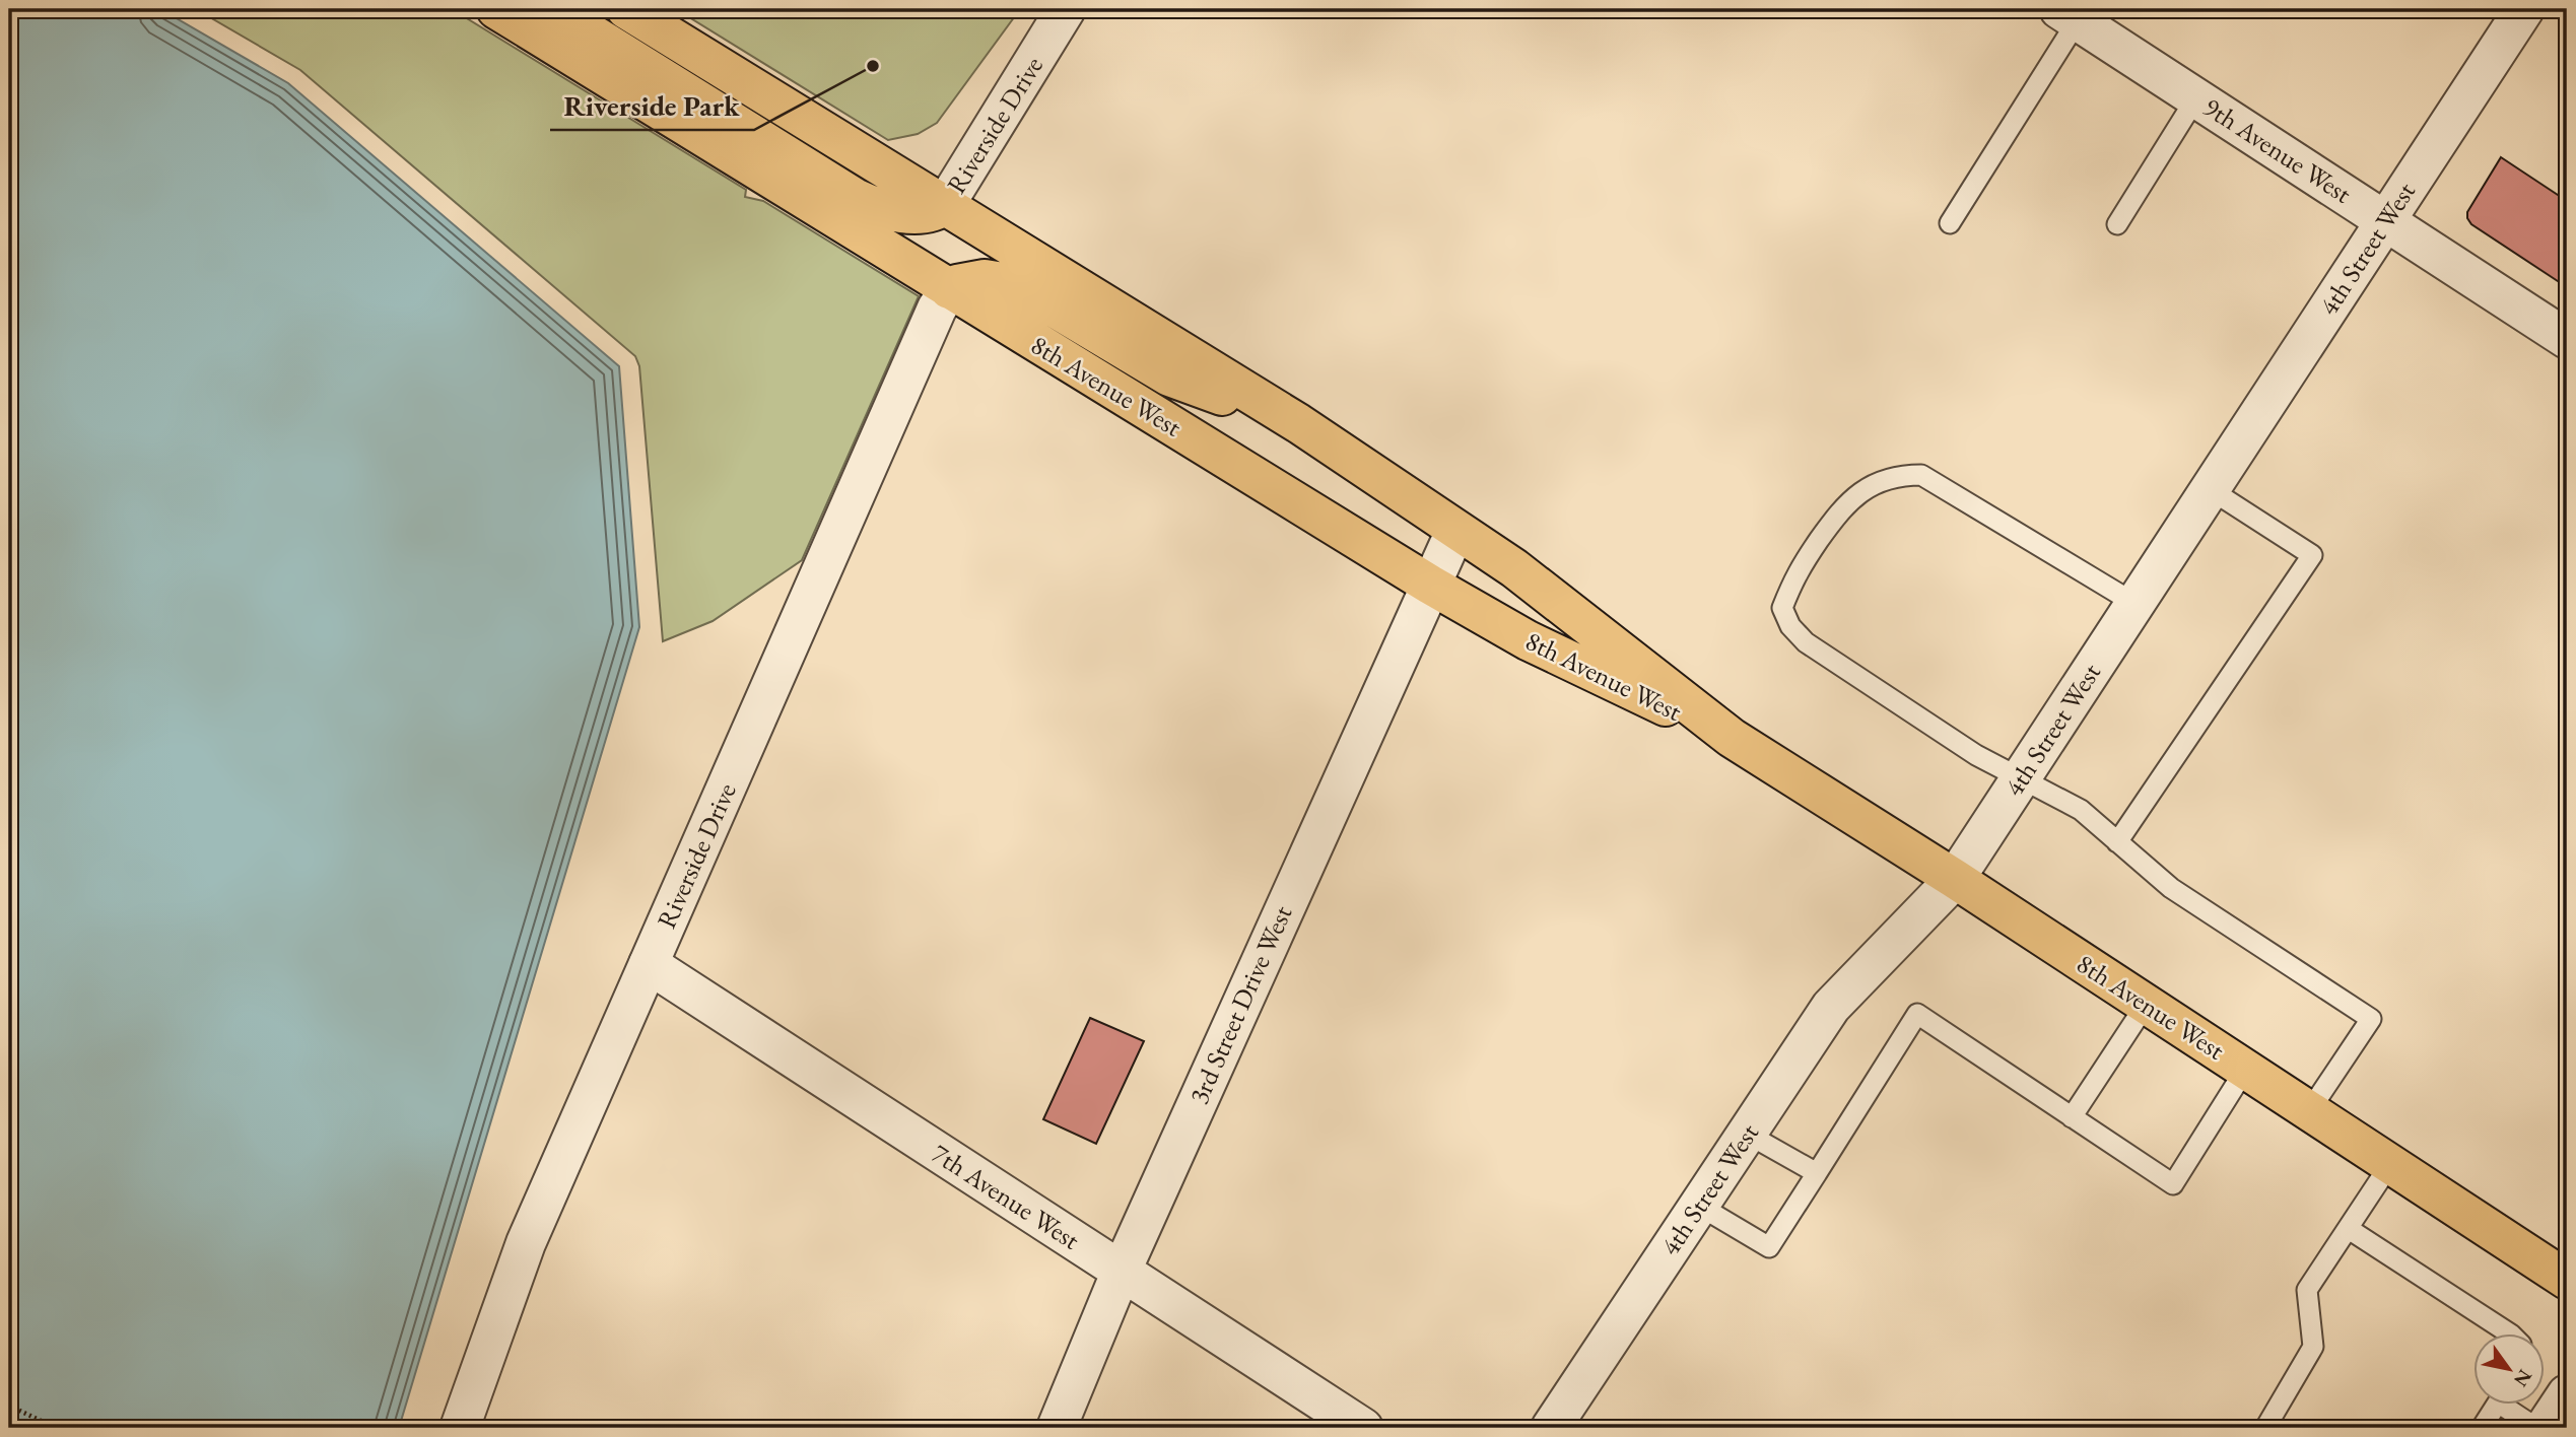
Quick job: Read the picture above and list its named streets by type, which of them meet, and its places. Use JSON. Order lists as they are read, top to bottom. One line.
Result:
{"streets":{"main road":["8th Avenue West"],"street":["Riverside Drive","9th Avenue West","4th Street West","3rd Street Drive West","7th Avenue West"]},"crossings":[["Riverside Drive","8th Avenue West"],["Riverside Drive","7th Avenue West"],["9th Avenue West","4th Street West"],["4th Street West","8th Avenue West"],["8th Avenue West","3rd Street Drive West"],["3rd Street Drive West","7th Avenue West"]],"places":["Riverside Park"],"north":"bottom right"}
